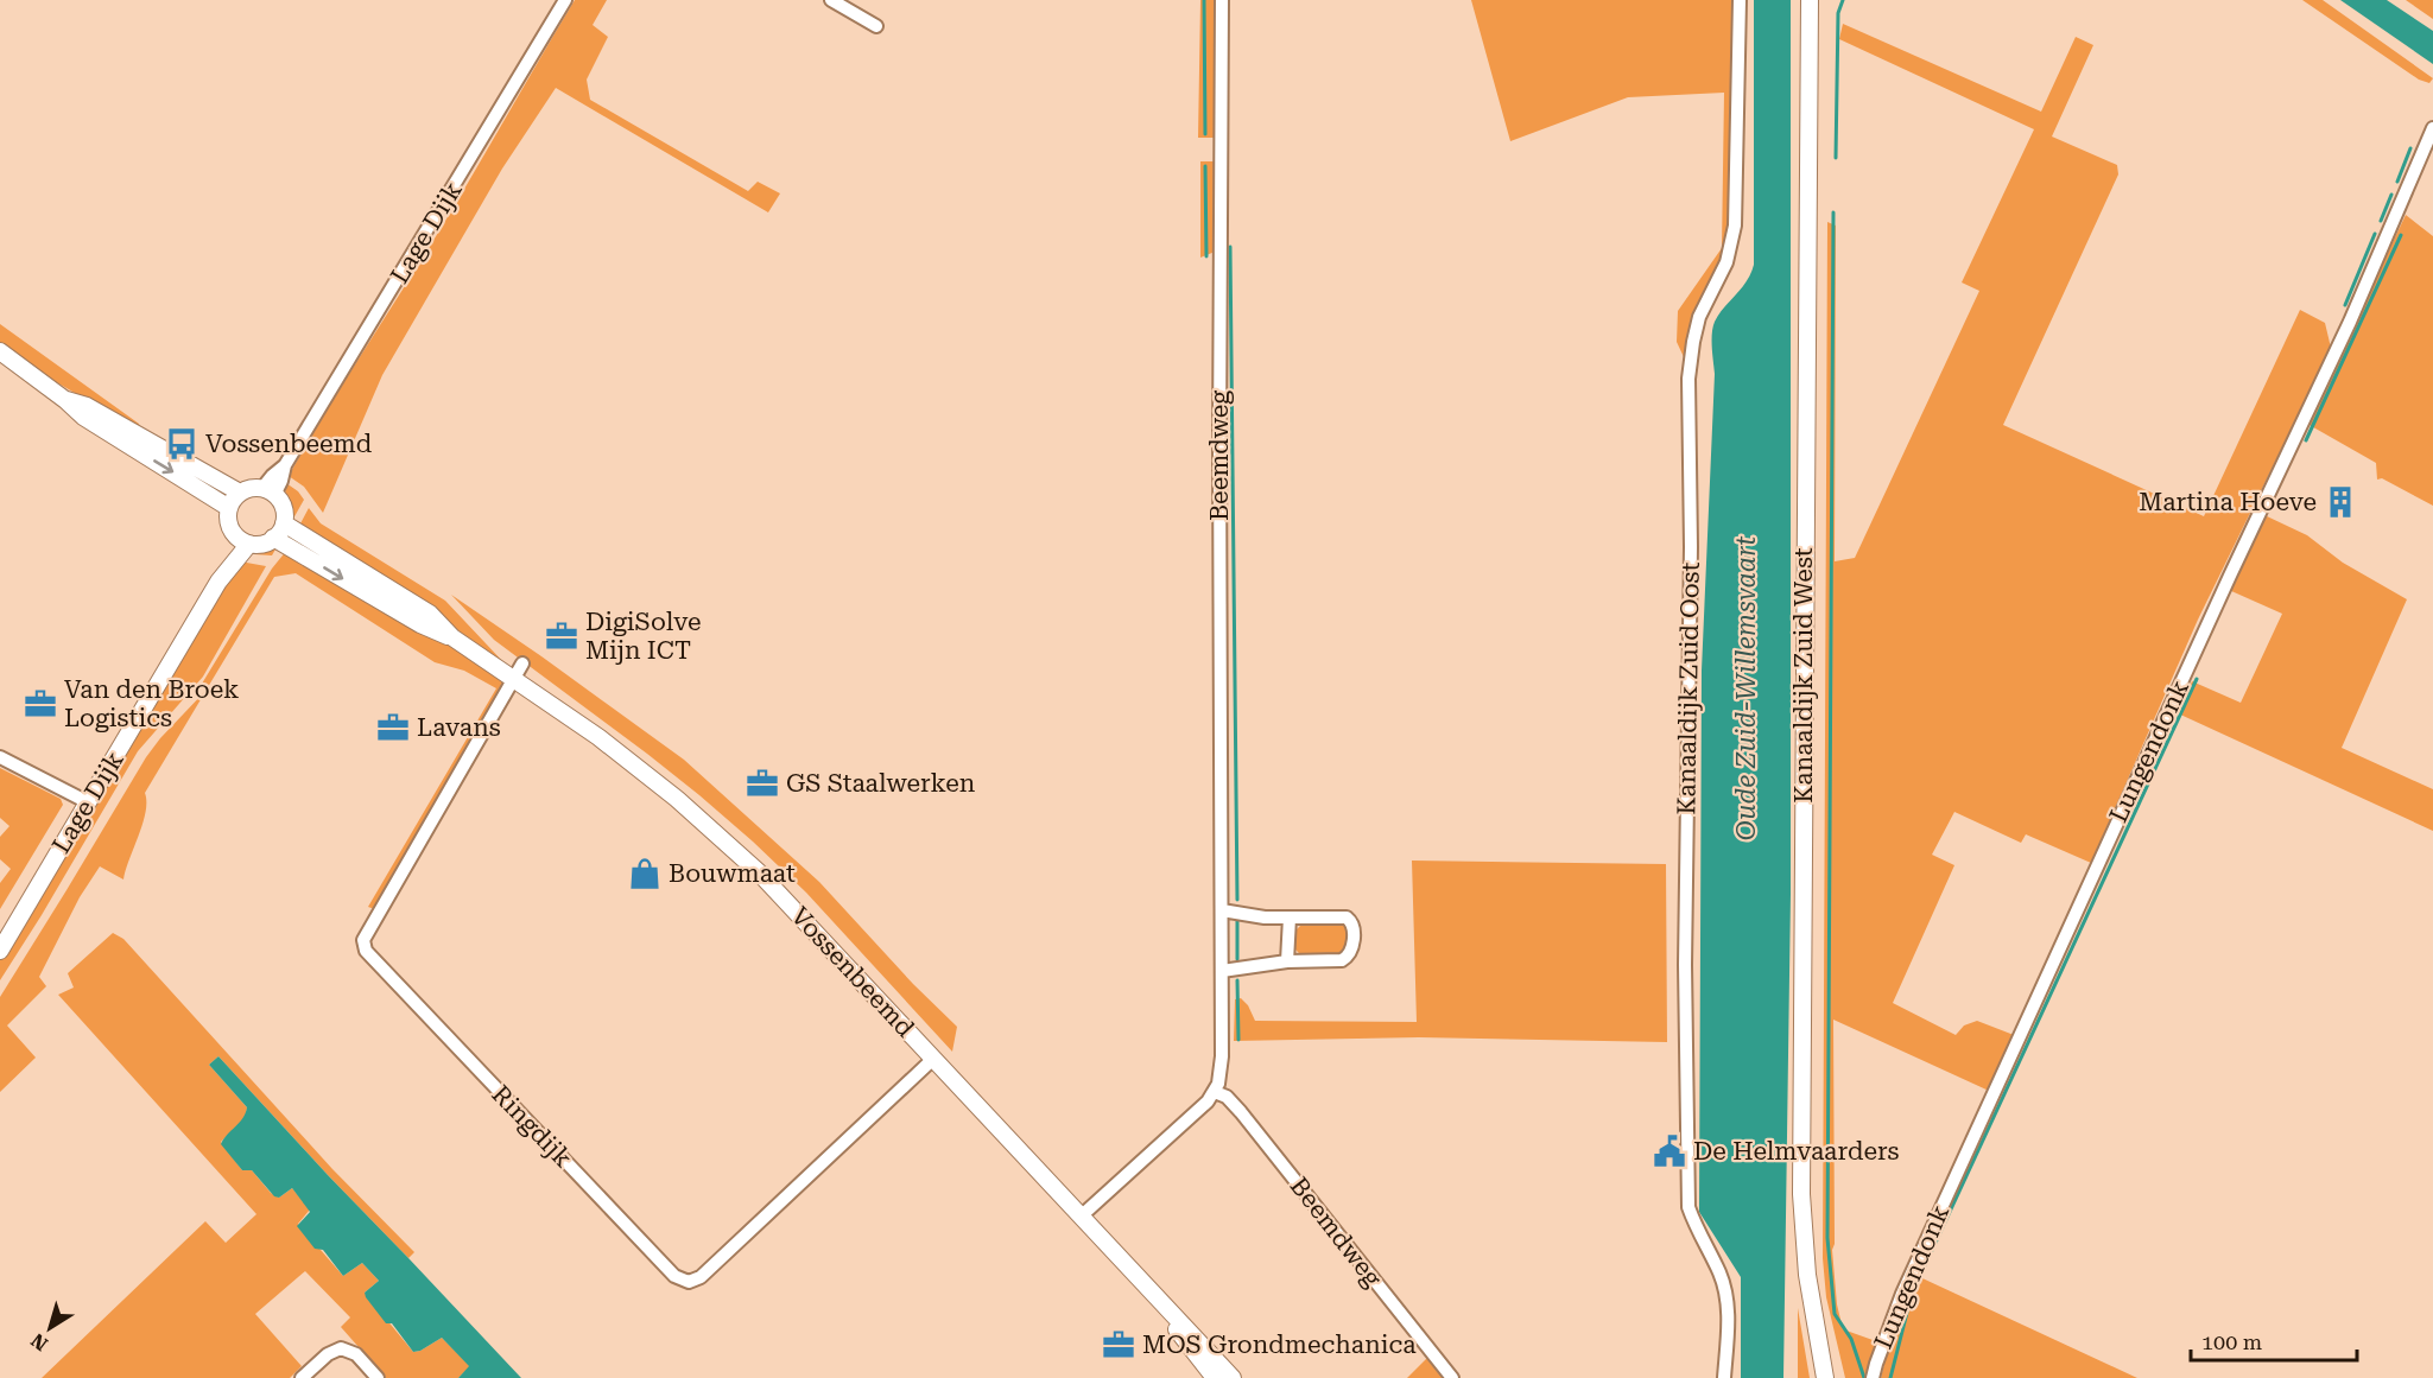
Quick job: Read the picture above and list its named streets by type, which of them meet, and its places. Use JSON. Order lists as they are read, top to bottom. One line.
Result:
{"streets":{"main road":["Lage Dijk","Kanaaldijk Zuid West","Vossenbeemd"],"street":["Beemdweg","Kanaaldijk Zuid Oost","Lungendonk","Ringdijk"]},"crossings":[["Lage Dijk","Vossenbeemd"],["Vossenbeemd","Ringdijk"]],"water":["Oude Zuid-Willemsvaart"],"places":{"bus stop":["Vossenbeemd"],"building":["Martina Hoeve"],"office":["DigiSolve Mijn ICT","Van den Broek Logistics","Lavans","GS Staalwerken","MOS Grondmechanica"],"shop":["Bouwmaat"],"public building":["De Helmvaarders"]},"scale_bar":"100 m","north":"bottom left"}
